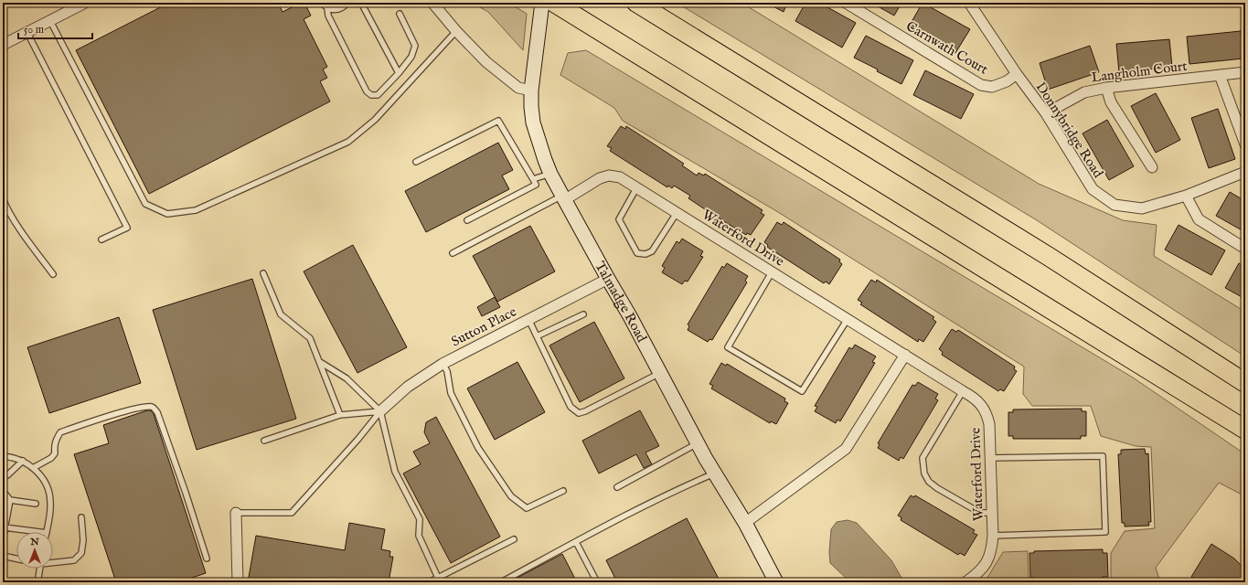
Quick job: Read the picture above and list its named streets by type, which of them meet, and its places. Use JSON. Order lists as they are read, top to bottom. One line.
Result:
{"streets":{"street":["Carnwath Court","Langholm Court","Donnybridge Road","Waterford Drive","Talmadge Road","Sutton Place"]},"crossings":[["Carnwath Court","Donnybridge Road"],["Langholm Court","Donnybridge Road"],["Waterford Drive","Talmadge Road"],["Talmadge Road","Sutton Place"]],"scale_bar":"50 m","north":"top"}
